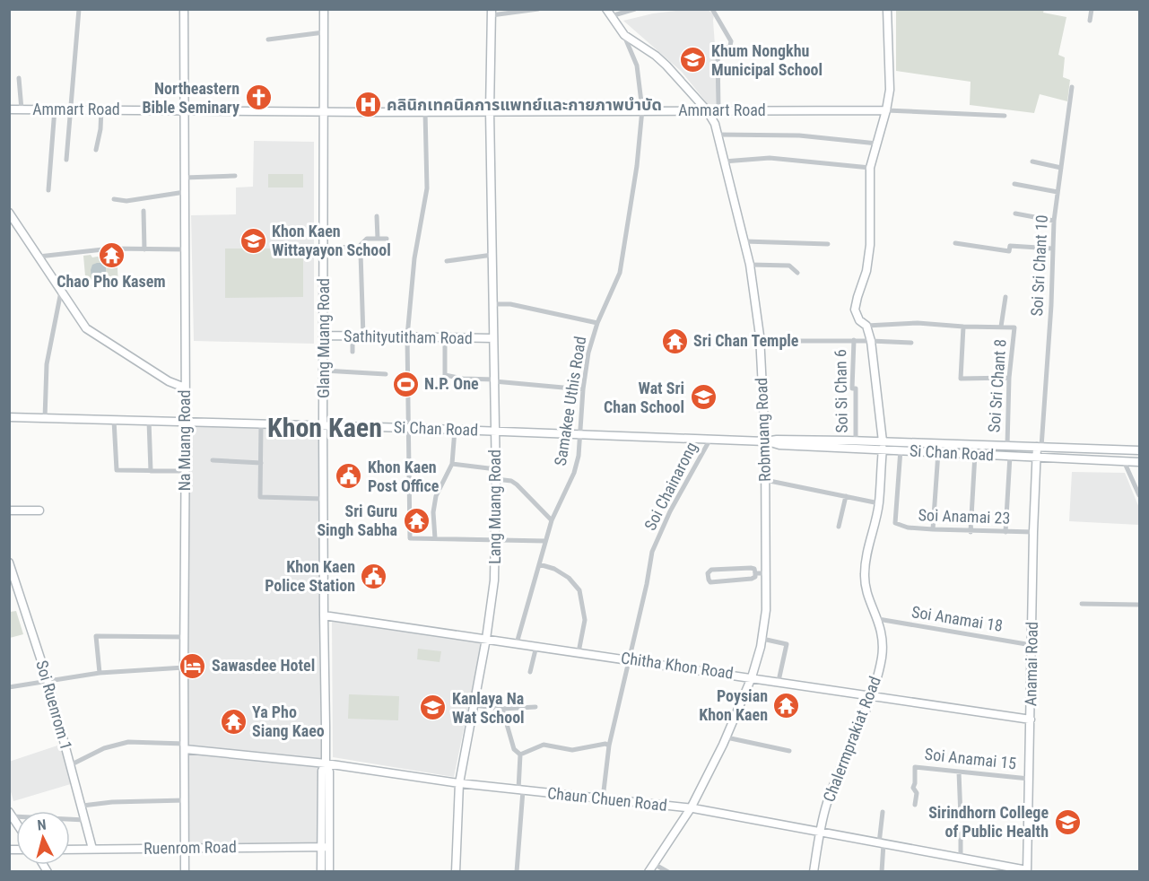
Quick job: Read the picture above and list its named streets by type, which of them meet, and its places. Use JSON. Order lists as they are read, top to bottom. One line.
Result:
{"streets":{"street":["Ammart Road","Soi Sri Chant 10","Sathityutitham Road","Glang Muang Road","Soi Sri Chant 8","Soi Si Chan 6","Samakee Uthis Road","Si Chan Road","Robmuang Road","Na Muang Road","Soi Chainarong","Lang Muang Road","Soi Anamai 23","Soi Anamai 18","Anamai Road","Chitha Khon Road","Soi Ruenrom 1","Chalermprakiat Road","Soi Anamai 15","Chaun Chuen Road","Ruenrom Road"]},"crossings":[["Ammart Road","Glang Muang Road"],["Ammart Road","Samakee Uthis Road"],["Ammart Road","Robmuang Road"],["Ammart Road","Na Muang Road"],["Ammart Road","Lang Muang Road"],["Ammart Road","Chalermprakiat Road"],["Soi Sri Chant 10","Si Chan Road"],["Soi Sri Chant 10","Anamai Road"],["Sathityutitham Road","Glang Muang Road"],["Sathityutitham Road","Lang Muang Road"],["Glang Muang Road","Si Chan Road"],["Glang Muang Road","Chitha Khon Road"],["Glang Muang Road","Chaun Chuen Road"],["Glang Muang Road","Ruenrom Road"],["Soi Sri Chant 8","Si Chan Road"],["Soi Si Chan 6","Si Chan Road"],["Samakee Uthis Road","Si Chan Road"],["Samakee Uthis Road","Robmuang Road"],["Samakee Uthis Road","Chitha Khon Road"],["Si Chan Road","Robmuang Road"],["Si Chan Road","Na Muang Road"],["Si Chan Road","Soi Chainarong"],["Si Chan Road","Lang Muang Road"],["Si Chan Road","Soi Anamai 23"],["Si Chan Road","Anamai Road"],["Si Chan Road","Chalermprakiat Road"],["Robmuang Road","Chitha Khon Road"],["Robmuang Road","Chaun Chuen Road"],["Na Muang Road","Chaun Chuen Road"],["Na Muang Road","Ruenrom Road"],["Soi Chainarong","Chitha Khon Road"],["Soi Chainarong","Chaun Chuen Road"],["Lang Muang Road","Chitha Khon Road"],["Lang Muang Road","Chaun Chuen Road"],["Soi Anamai 23","Anamai Road"],["Soi Anamai 18","Anamai Road"],["Soi Anamai 18","Chalermprakiat Road"],["Anamai Road","Chitha Khon Road"],["Anamai Road","Soi Anamai 15"],["Anamai Road","Chaun Chuen Road"],["Chitha Khon Road","Chalermprakiat Road"],["Soi Ruenrom 1","Ruenrom Road"],["Chalermprakiat Road","Chaun Chuen Road"]],"districts":["Khon Kaen"],"places":{"school or university":["Khum Nongkhu Municipal School","Khon Kaen Wittayayon School","Wat Sri Chan School","Kanlaya Na Wat School","Sirindhorn College of Public Health"],"church":["Northeastern Bible Seminary"],"hospital":["คลินิกเทคนิคการแพทย์และกายภาพบำบัด"],"temple":["Chao Pho Kasem","Sri Chan Temple","Sri Guru Singh Sabha","Poysian Khon Kaen","Ya Pho Siang Kaeo"],"sports":["N.P. One"],"public building":["Khon Kaen Post Office","Khon Kaen Police Station"],"hotel":["Sawasdee Hotel"]},"north":"top"}
